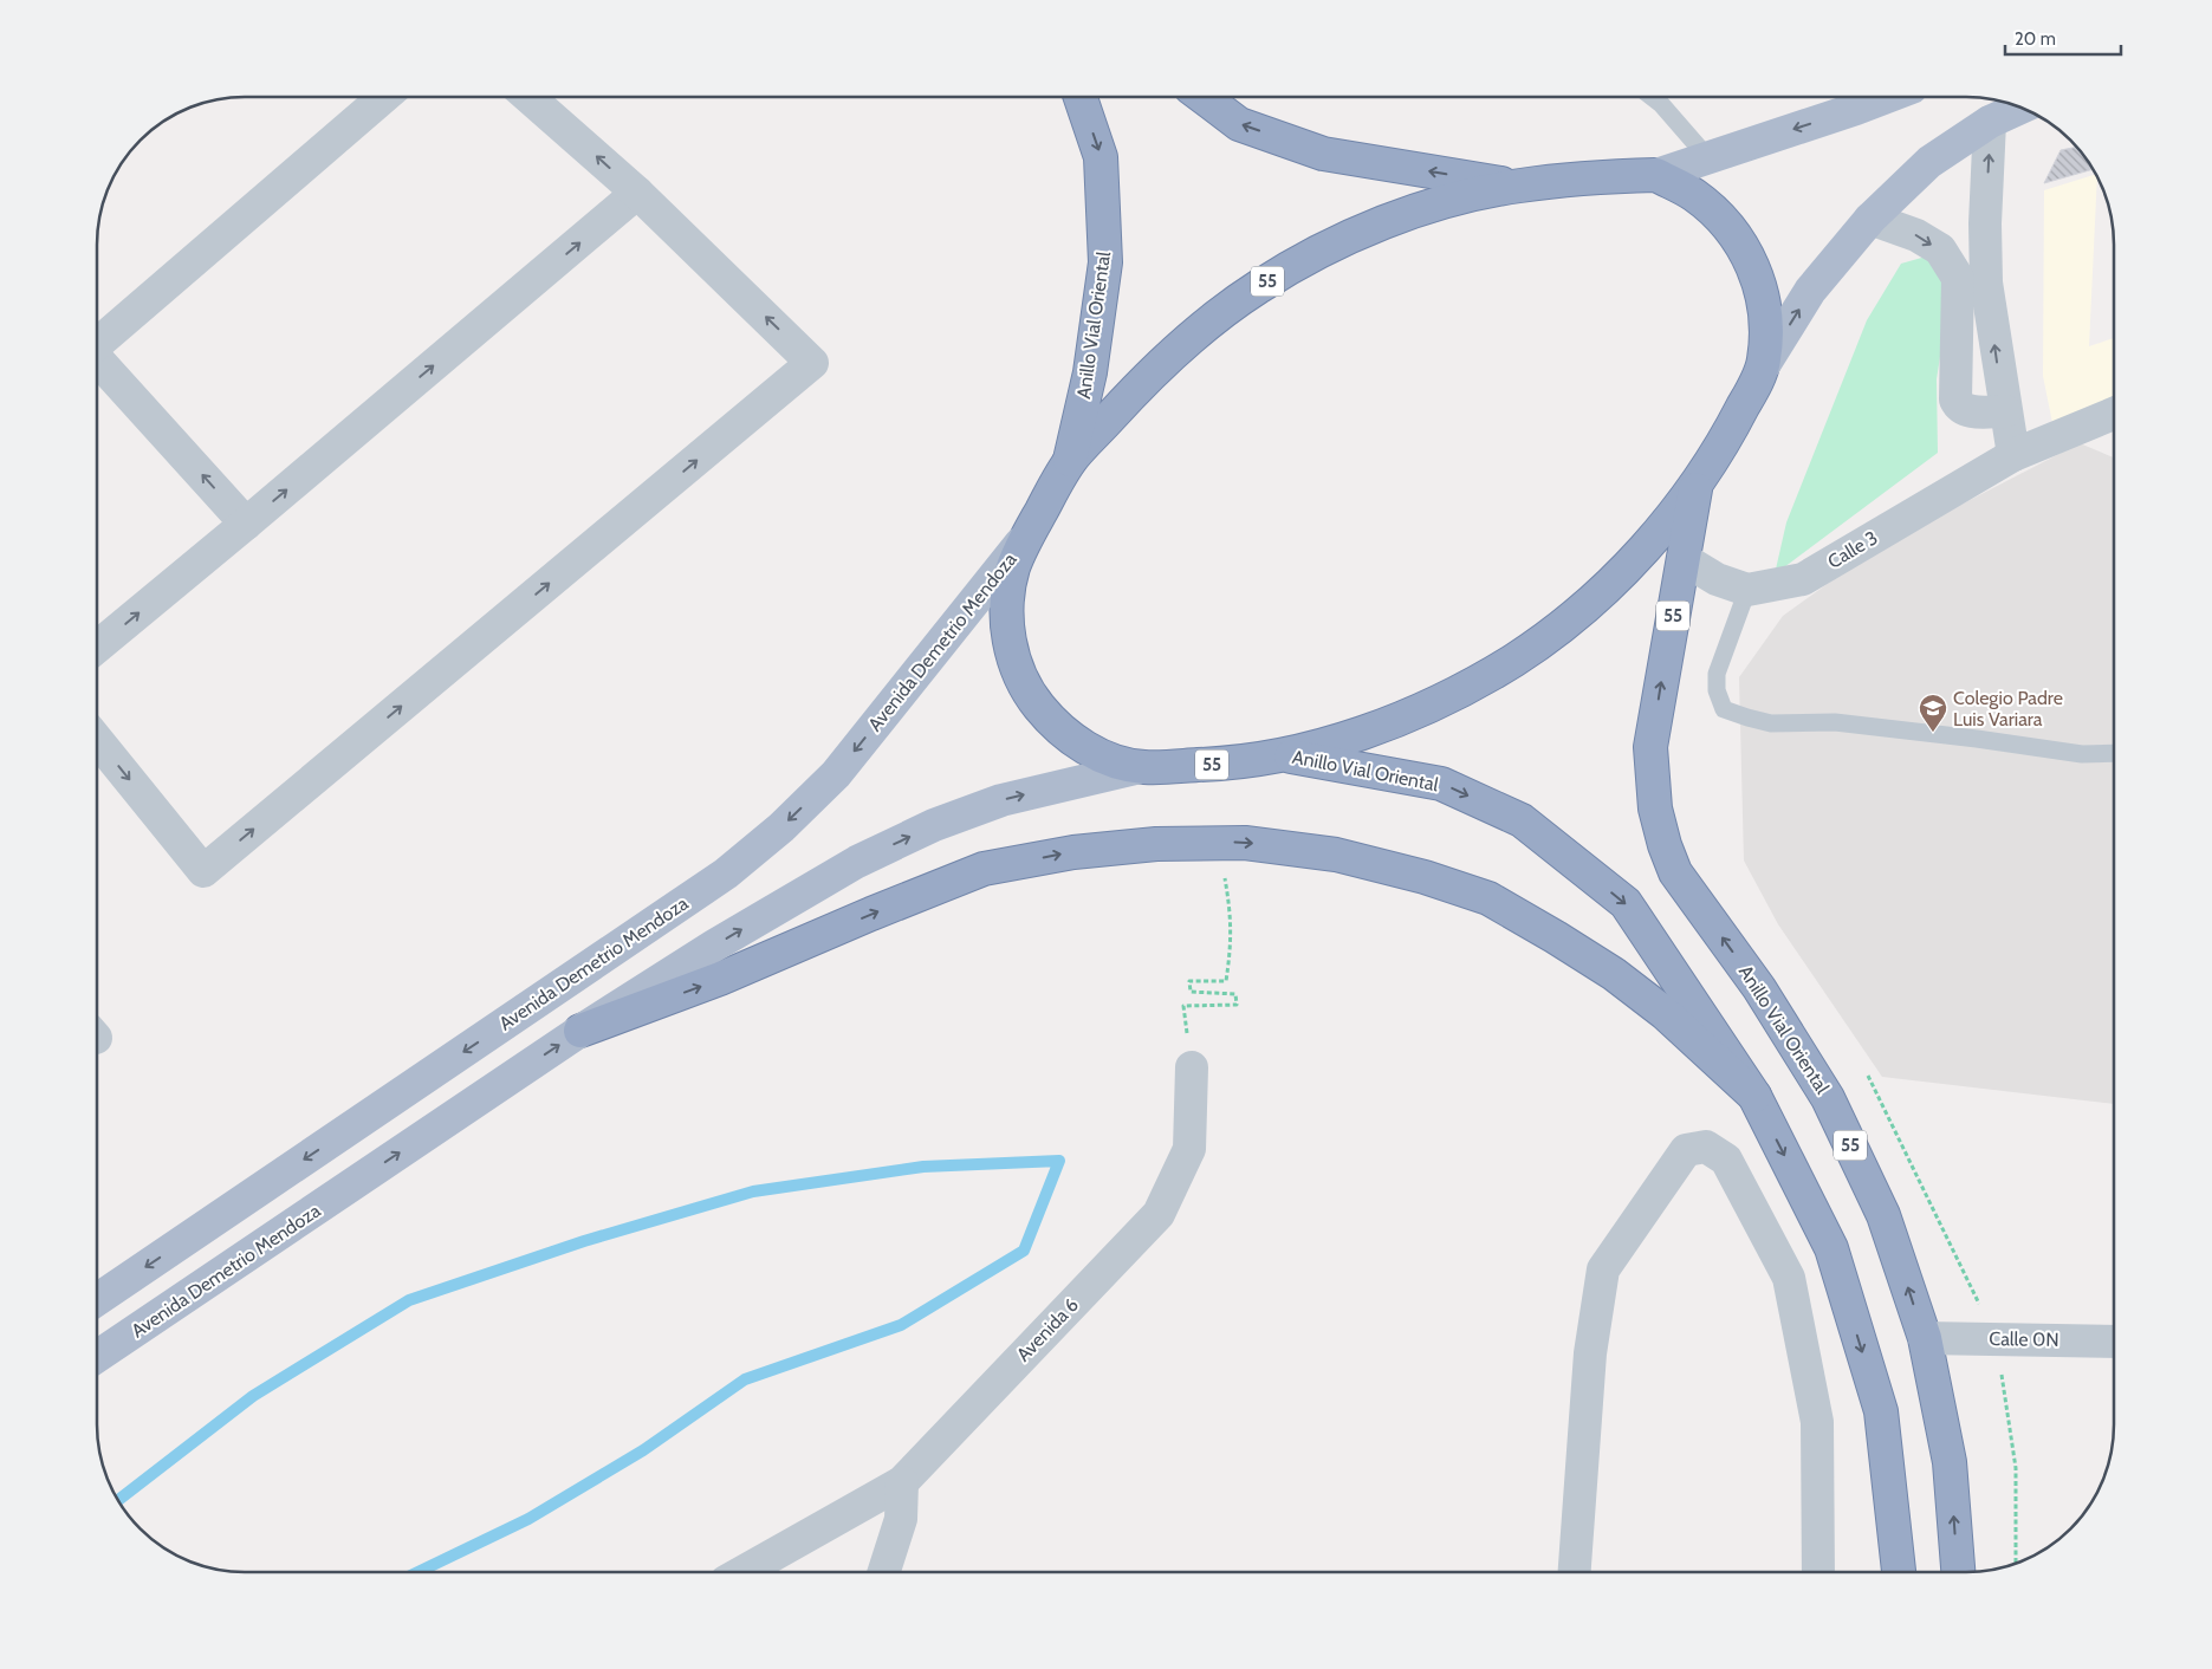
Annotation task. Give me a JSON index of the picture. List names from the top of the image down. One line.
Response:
{"streets":{"highway":["55","Anillo Vial Oriental"],"main road":["Avenida Demetrio Mendoza"],"street":["Calle 3","Avenida 6","Calle 0N"]},"crossings":[["55","Anillo Vial Oriental"],["55","Avenida Demetrio Mendoza"],["Anillo Vial Oriental","Calle 3"],["Anillo Vial Oriental","Calle 0N"]],"places":{"school or university":["Colegio Padre Luis Variara"]},"scale_bar":"20 m"}
